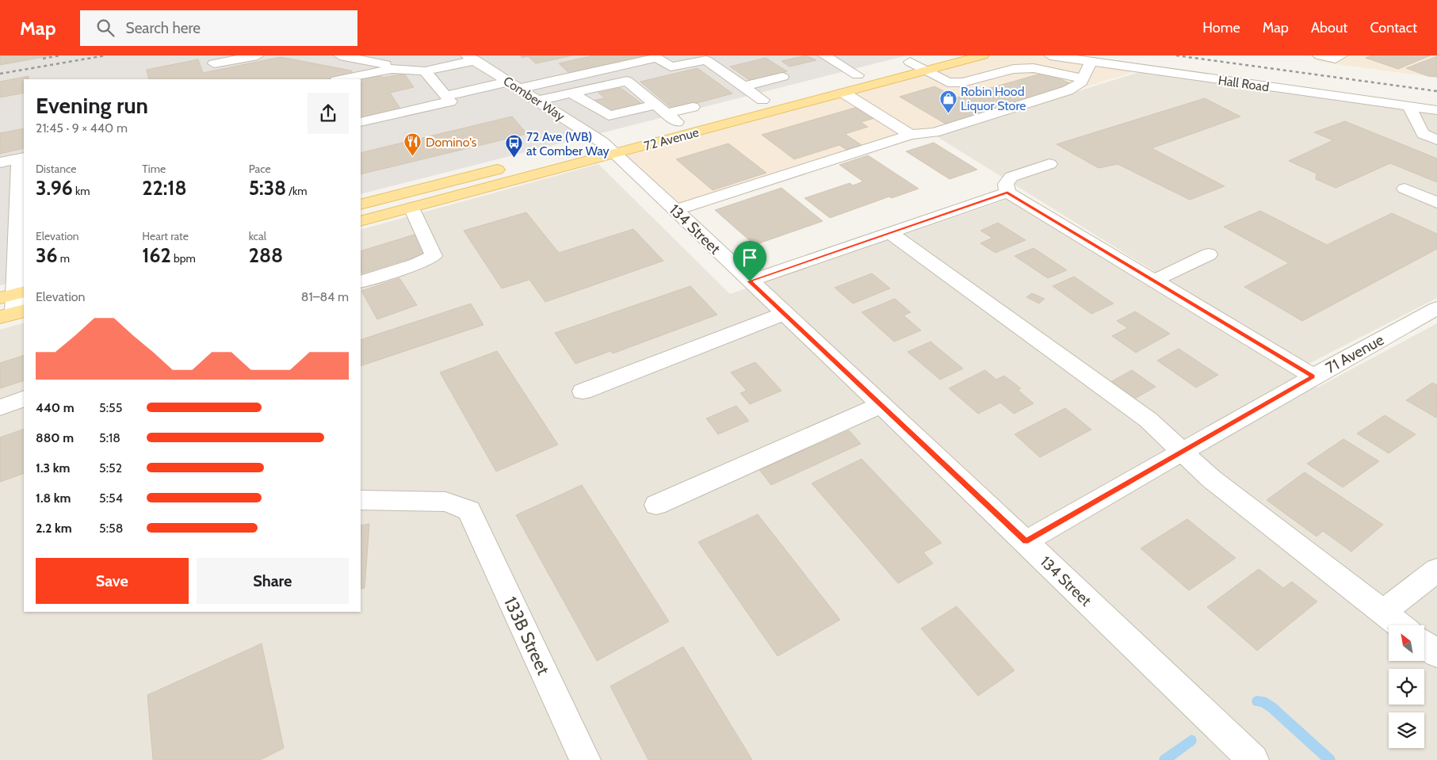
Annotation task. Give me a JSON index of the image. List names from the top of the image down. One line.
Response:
{"streets":{"main road":["72 Avenue"],"street":["Hall Road","Comber Way","134 Street","71 Avenue","133B Street"]},"crossings":[["Comber Way","72 Avenue"],["Comber Way","134 Street"],["72 Avenue","134 Street"],["134 Street","71 Avenue"]],"places":{"shop":["Robin Hood Liquor Store"],"restaurant":["Domino's"],"bus stop":["72 Ave (WB) at Comber Way"]},"north":"top left","page":{"header":"Map","search":"Search here","nav":["Home","Map","About","Contact"],"heading":["Evening run","21:45 · 9 × 440 m"],"stats":[["Distance","3.96 km"],["Time","22:18"],["Pace","5:38 /km"],["Elevation","36 m"],["Heart rate","162 bpm"],["kcal","288"]],"chart":["Elevation","81–84 m"],"list":[{"name":"440 m","note":"5:55"},{"name":"880 m","note":"5:18"},{"name":"1.3 km","note":"5:52"},{"name":"1.8 km","note":"5:54"},{"name":"2.2 km","note":"5:58"}],"buttons":["Save","Share"]}}
